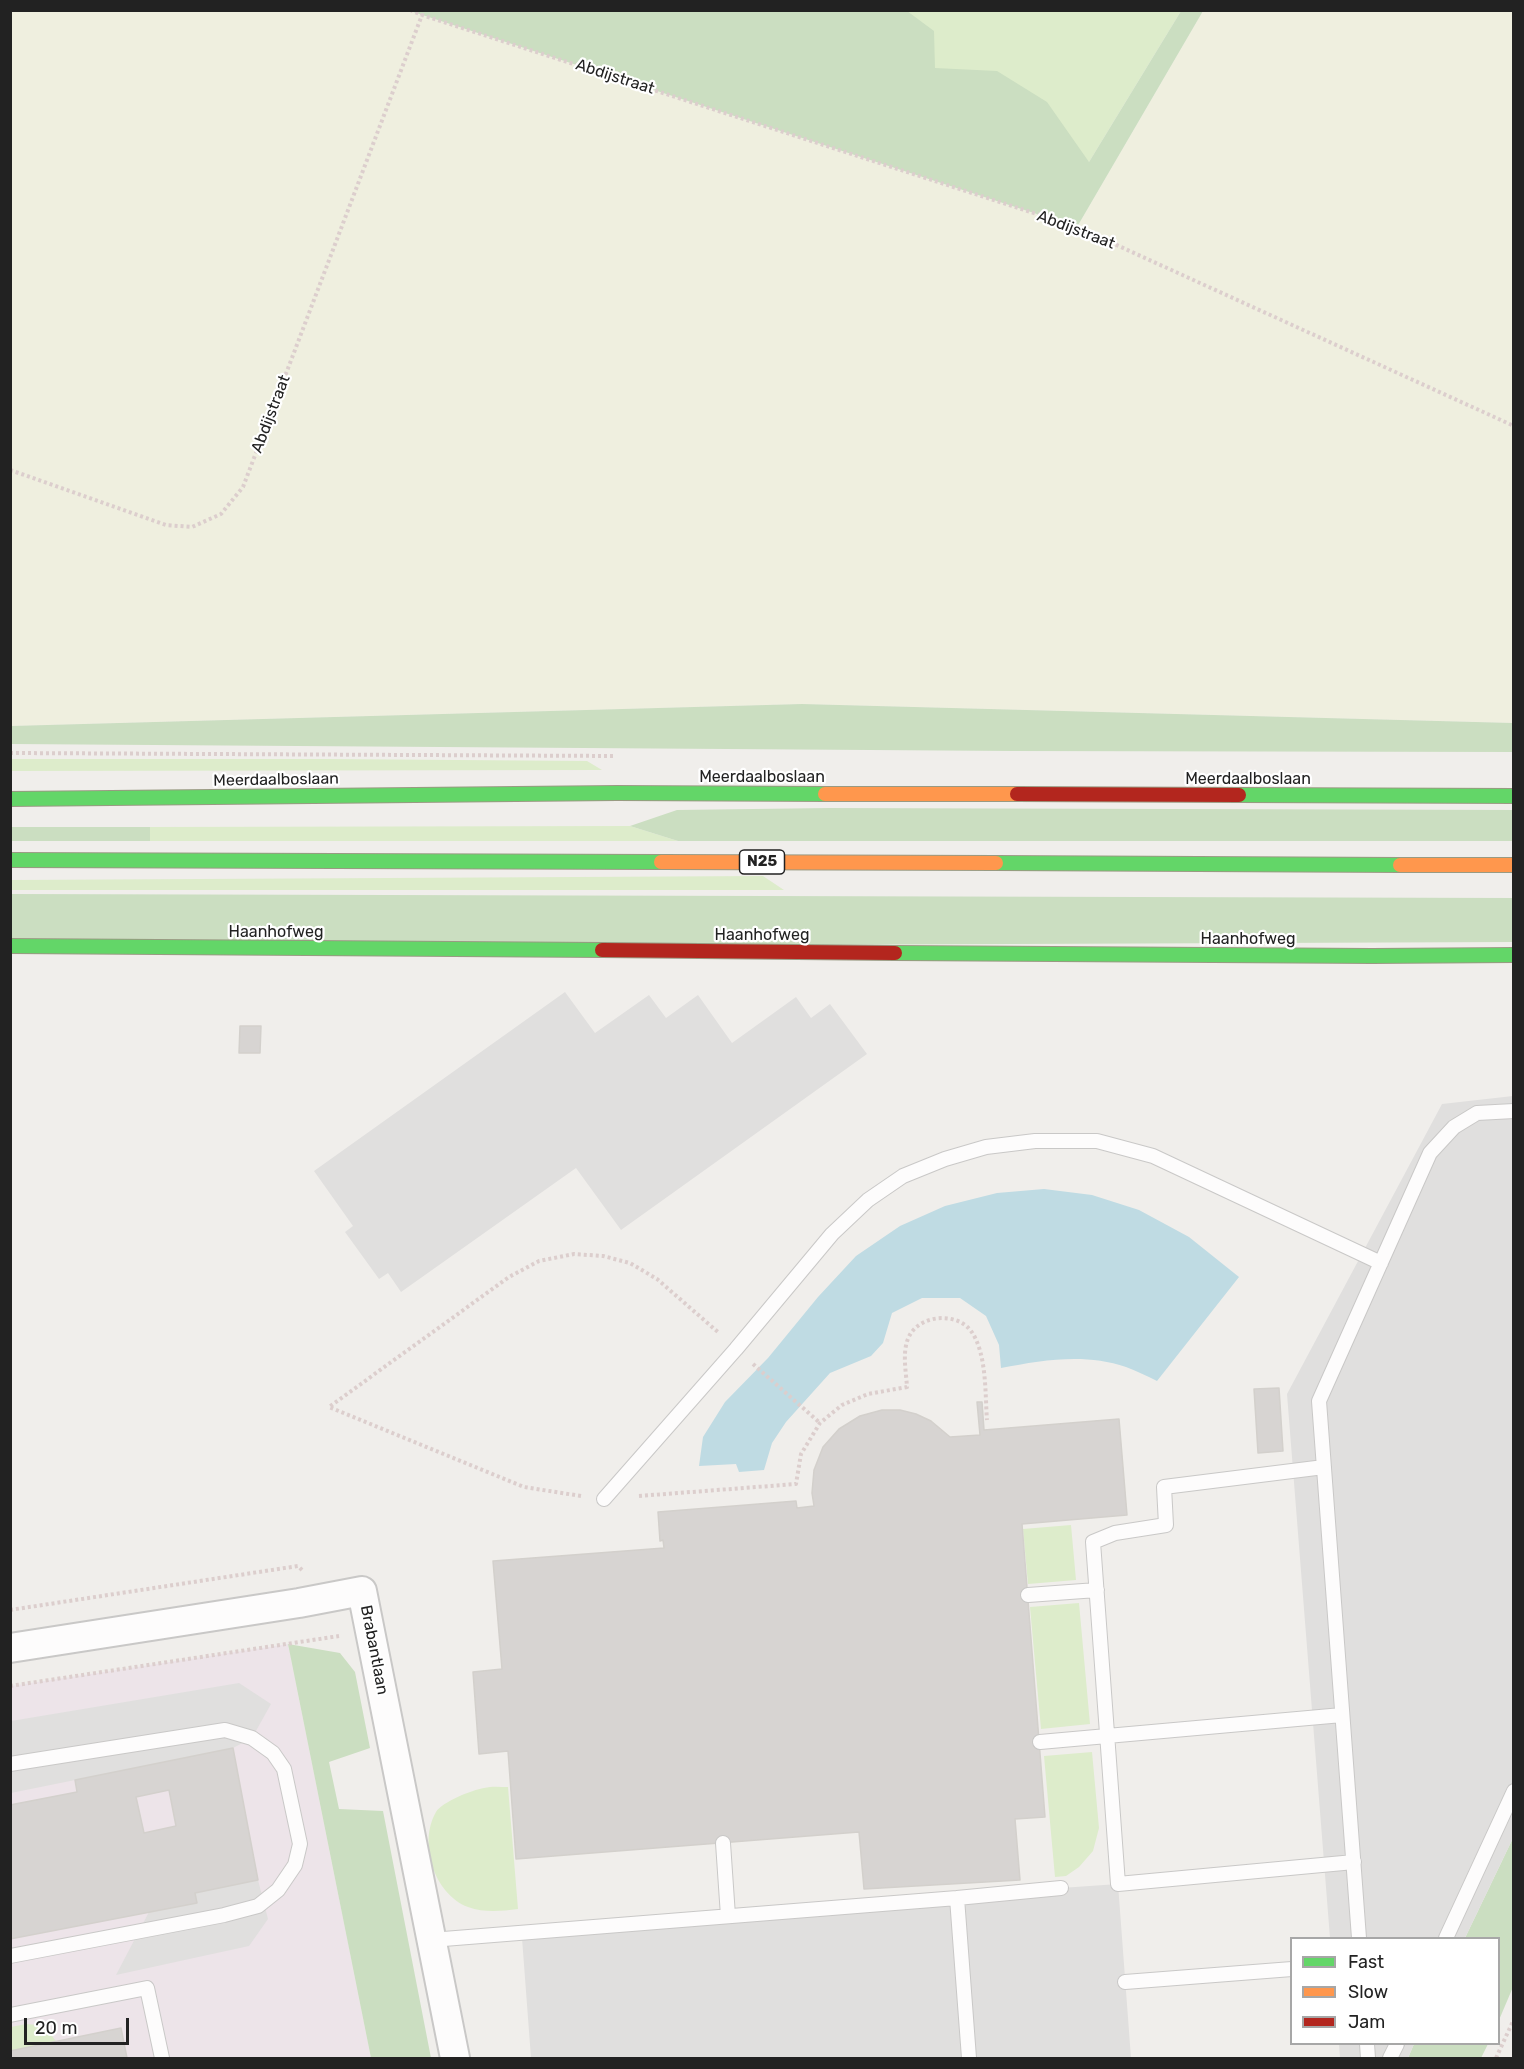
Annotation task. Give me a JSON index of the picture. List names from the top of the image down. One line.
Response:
{"streets":{"main road":["Meerdaalboslaan","N25","Haanhofweg"],"street":["Brabantlaan"],"path":["Abdijstraat"]},"legend":["Fast","Slow","Jam"],"scale_bar":"20 m"}
